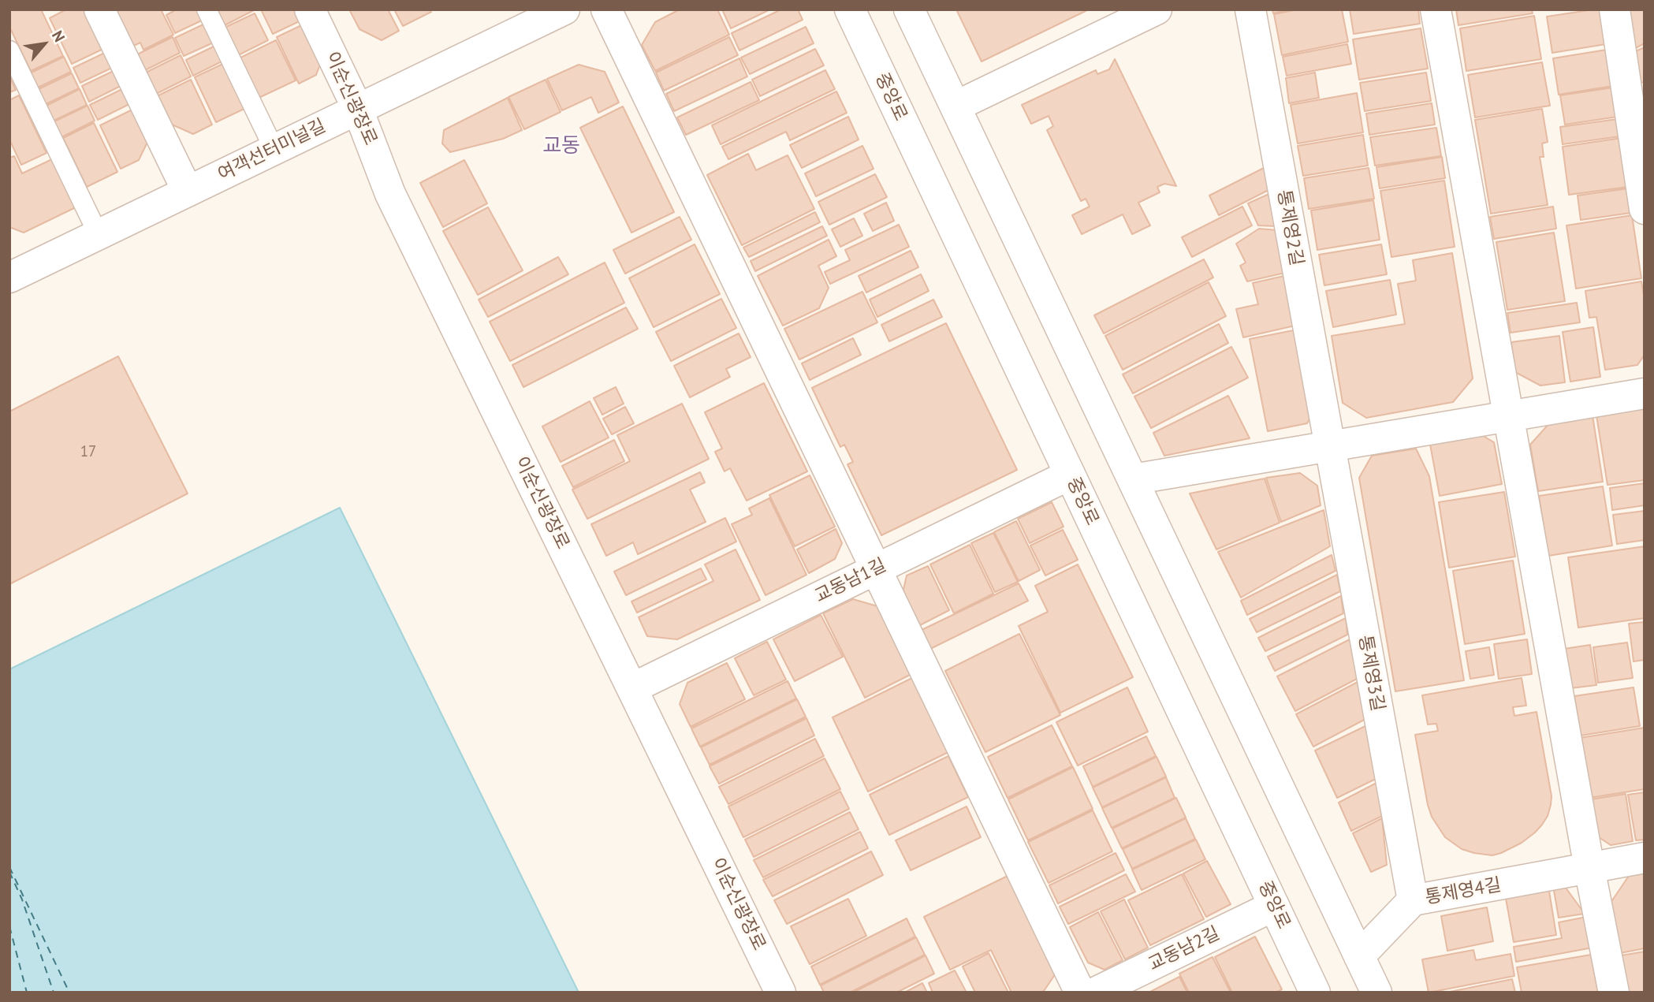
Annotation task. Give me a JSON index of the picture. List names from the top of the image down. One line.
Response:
{"streets":{"street":["중앙로","이순신광장로","여객선터미널길","통제영2길","교동남1길","통제영3길","통제영4길","교동남2길"]},"crossings":[["중앙로","교동남1길"],["중앙로","교동남2길"],["이순신광장로","여객선터미널길"],["이순신광장로","교동남1길"],["통제영2길","통제영3길"],["통제영3길","통제영4길"]],"districts":["교동"],"house_numbers":["17"],"north":"top right"}
